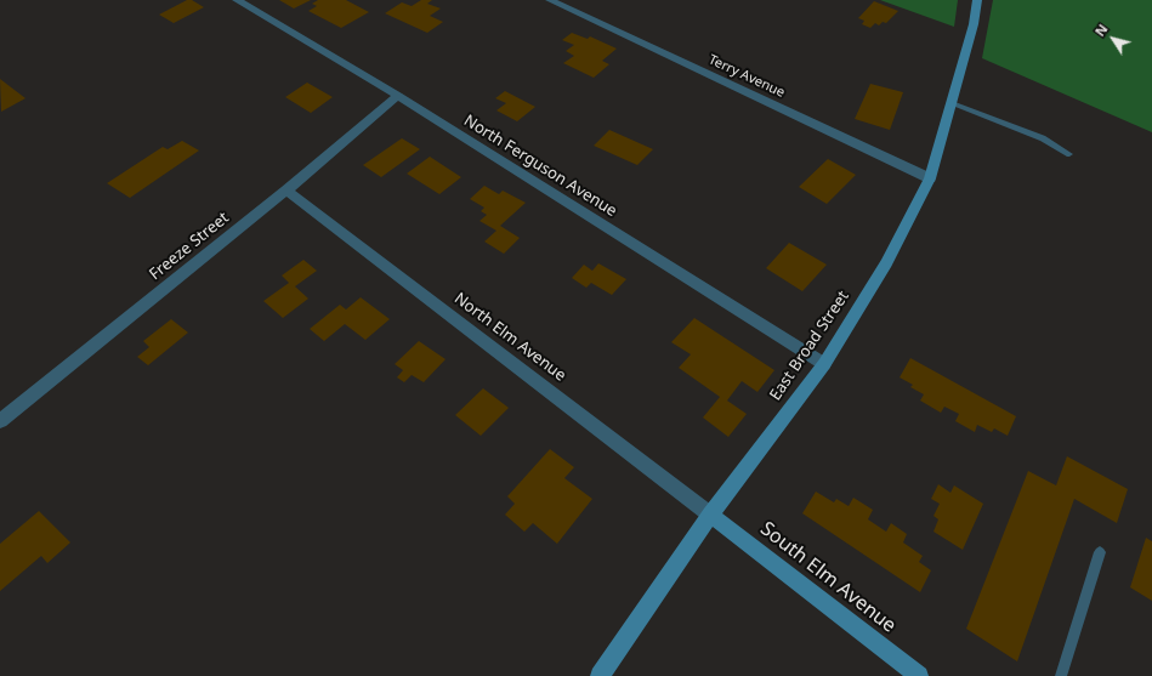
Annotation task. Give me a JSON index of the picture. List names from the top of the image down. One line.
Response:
{"streets":{"street":["Terry Avenue","North Ferguson Avenue","Freeze Street","North Elm Avenue","East Broad Street","South Elm Avenue"]},"crossings":[["Terry Avenue","East Broad Street"],["North Ferguson Avenue","Freeze Street"],["North Ferguson Avenue","East Broad Street"],["Freeze Street","North Elm Avenue"],["North Elm Avenue","East Broad Street"],["North Elm Avenue","South Elm Avenue"],["East Broad Street","South Elm Avenue"]],"north":"top left"}
